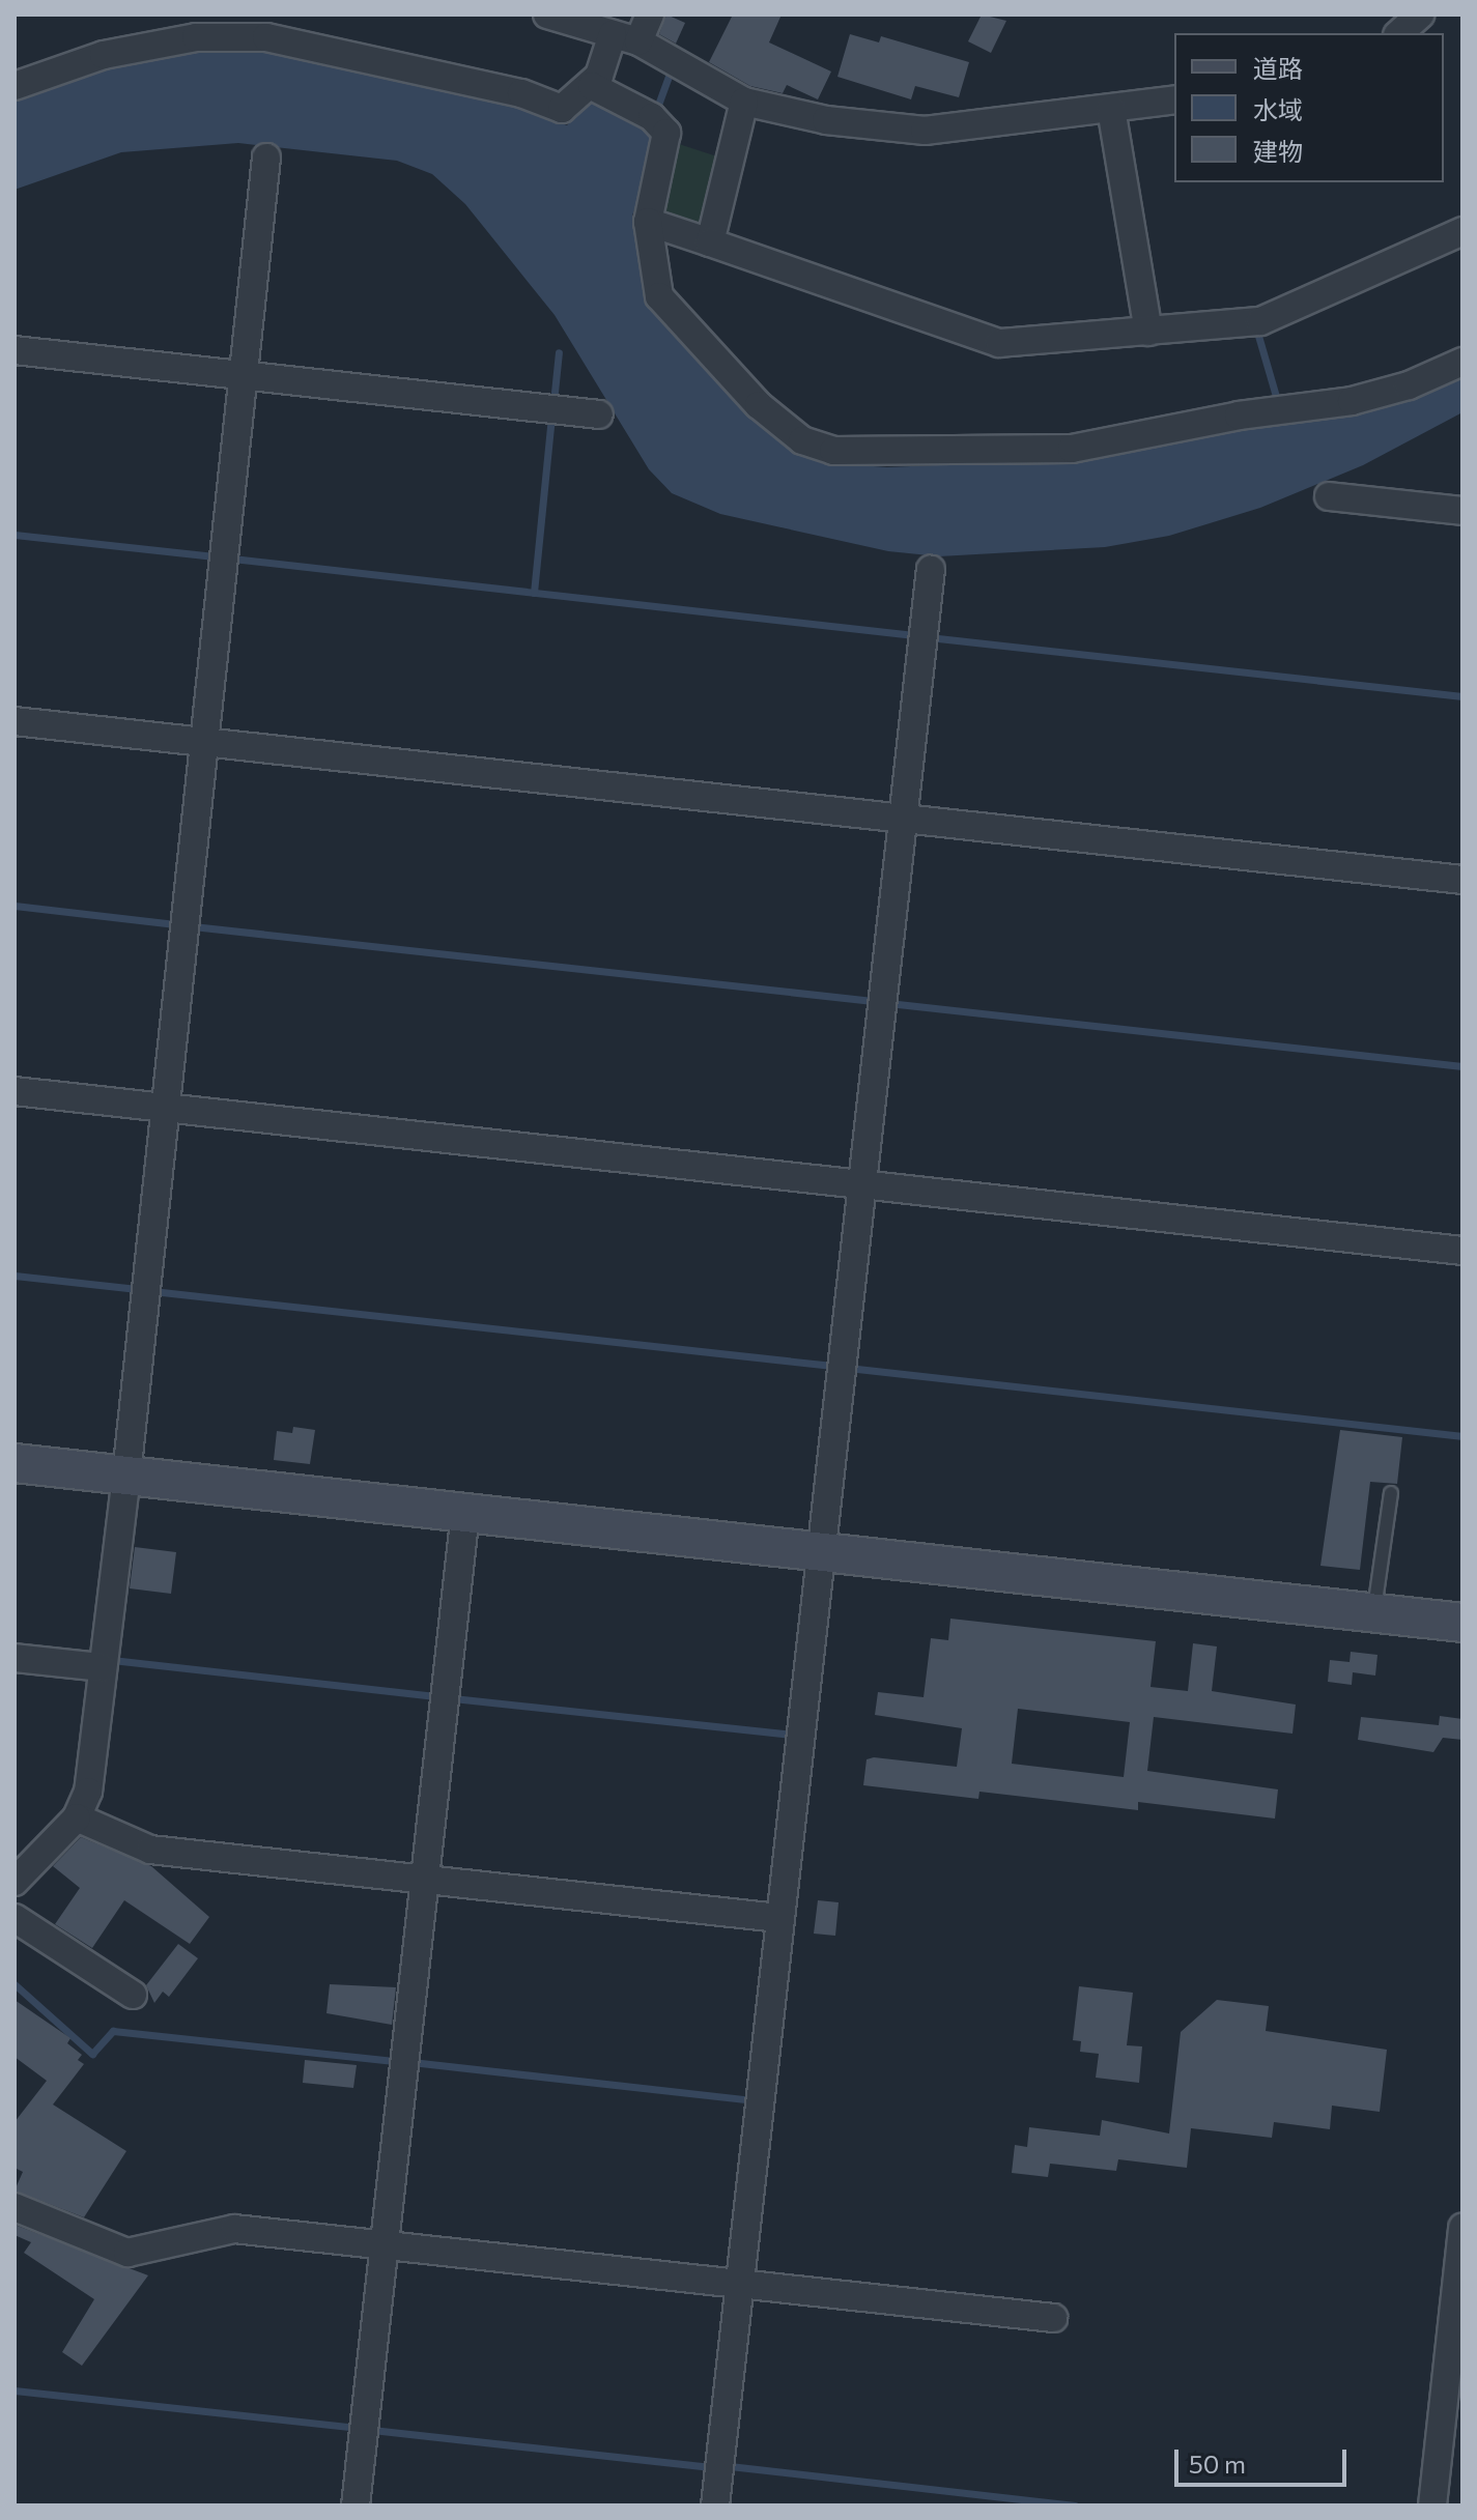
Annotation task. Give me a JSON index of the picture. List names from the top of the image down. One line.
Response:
{"legend":["道路","水域","建物"],"scale_bar":"50 m"}
